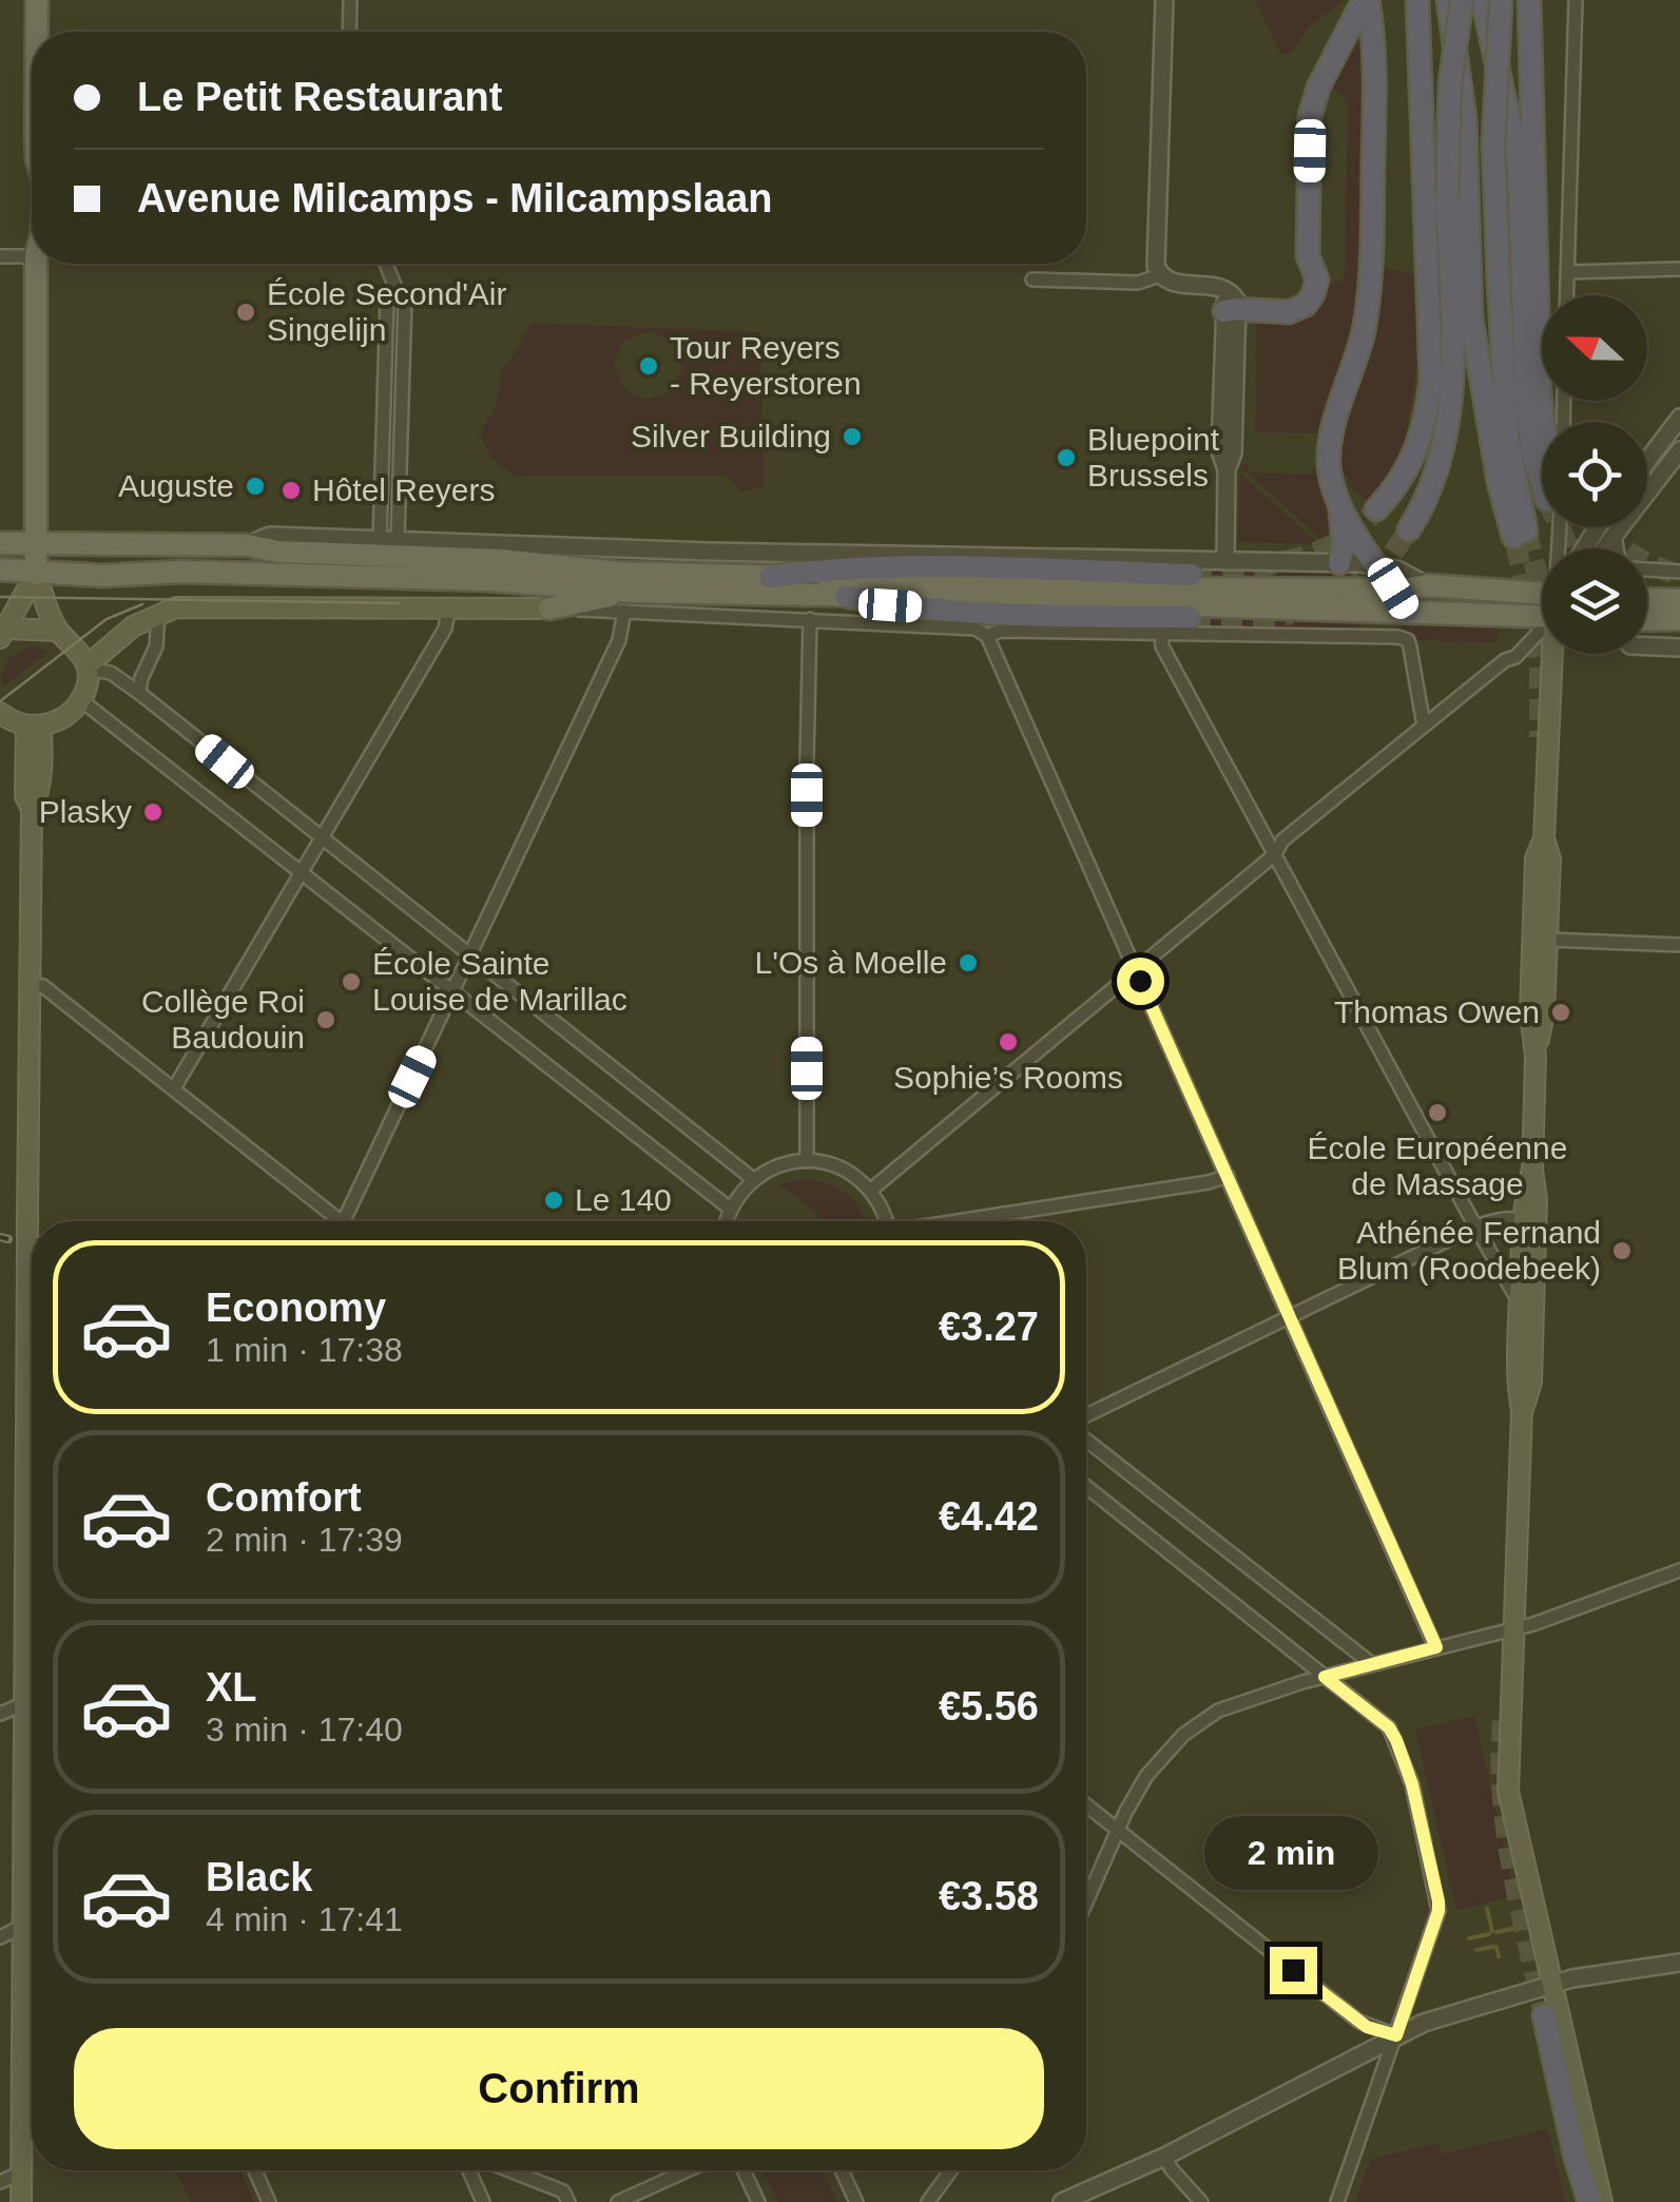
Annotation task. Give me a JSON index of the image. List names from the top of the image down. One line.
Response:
{"places":["École Second'Air Singelijn","Tour Reyers - Reyerstoren","Silver Building","Bluepoint Brussels","Auguste","Hôtel Reyers","Plasky","L'Os à Moelle","École Sainte Louise de Marillac","Thomas Owen","Collège Roi Baudouin","Sophie’s Rooms","École Européenne de Massage","Le 140","Athénée Fernand Blum (Roodebeek)"],"north":"left","page":{"banner":["Le Petit Restaurant","Avenue Milcamps - Milcampslaan"],"list":[{"name":"Economy","note":"1 min · 17:38","value":"€3.27"},{"name":"Comfort","note":"2 min · 17:39","value":"€4.42"},{"name":"XL","note":"3 min · 17:40","value":"€5.56"},{"name":"Black","note":"4 min · 17:41","value":"€3.58"}],"bubble":"2 min","buttons":"Confirm"}}
